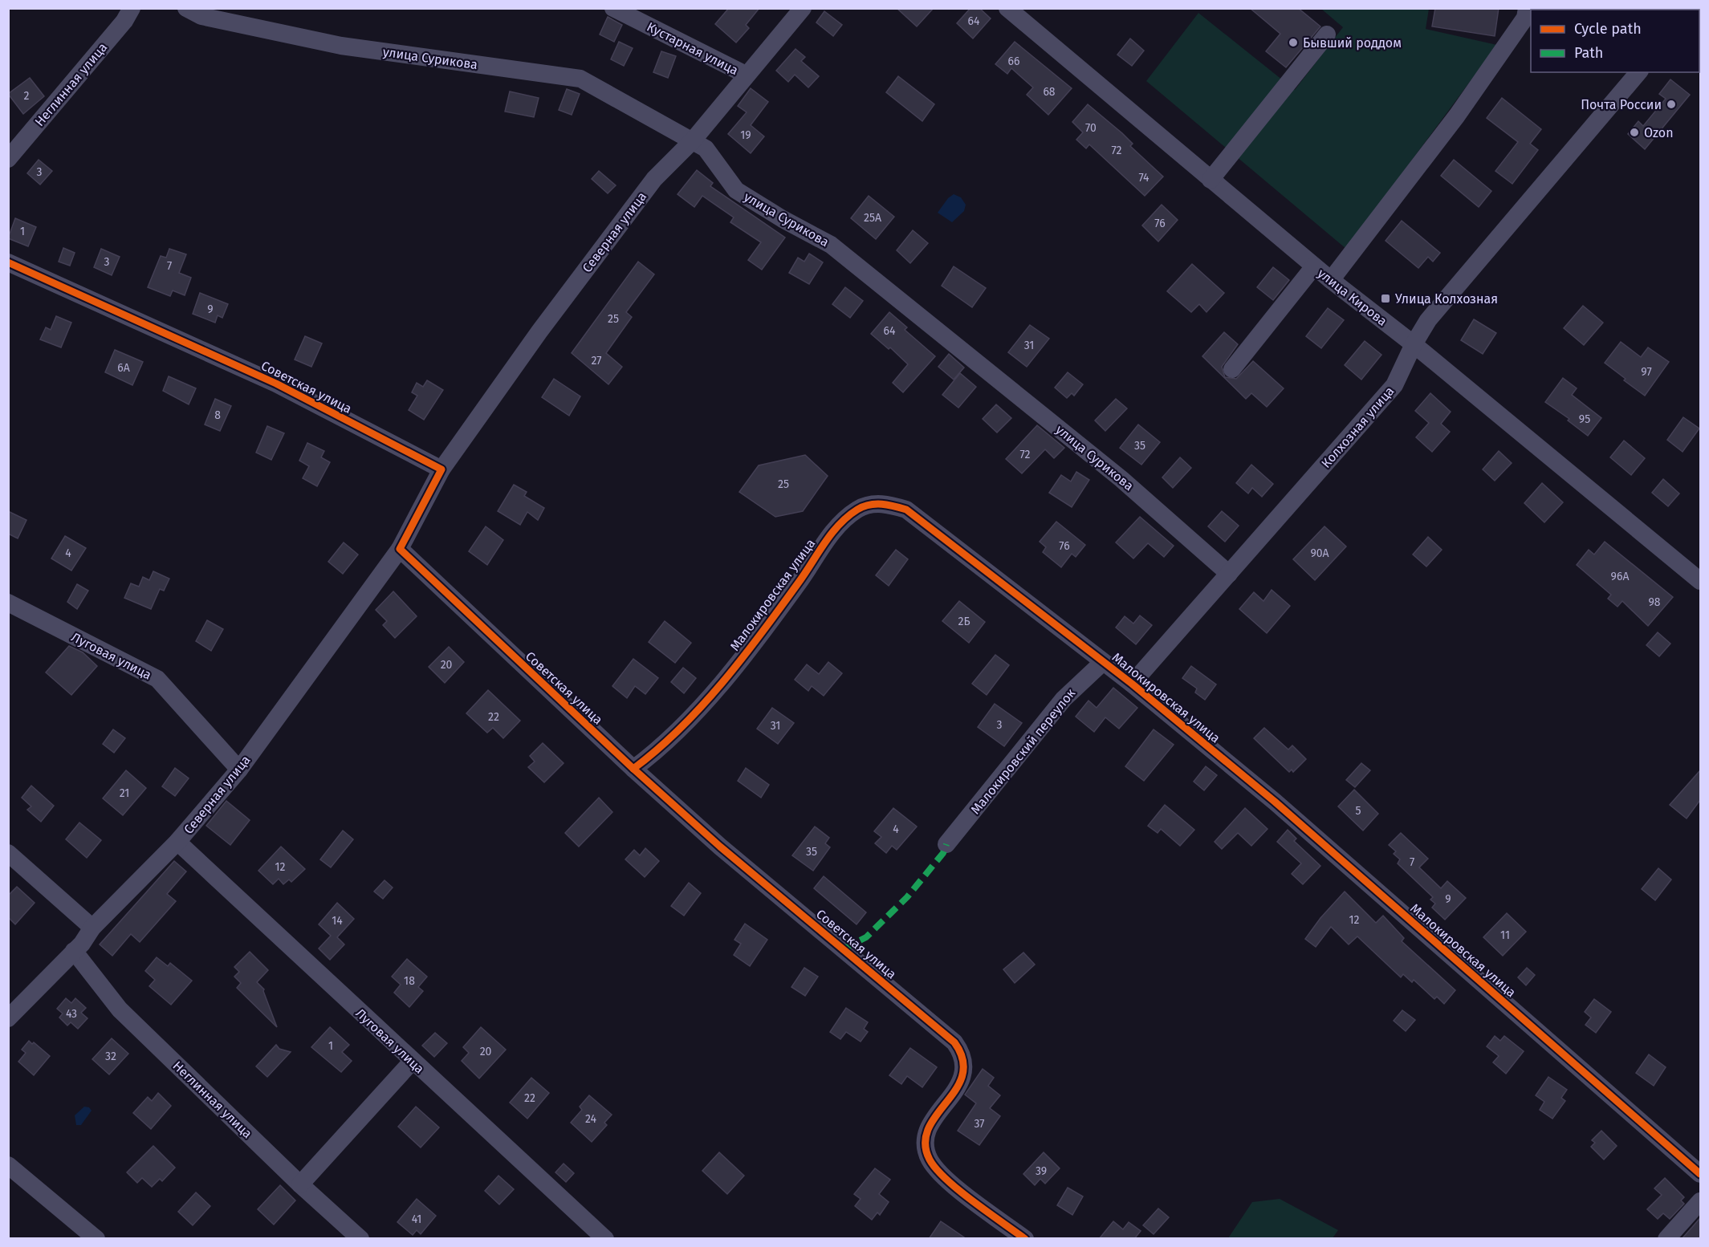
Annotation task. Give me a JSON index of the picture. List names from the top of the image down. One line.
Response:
{"streets":{"street":["Кустарная улица","улица Сурикова","Неглинная улица","Северная улица","улица Кирова","Советская улица","Колхозная улица","Малокировская улица","Луговая улица","Малокировский переулок"]},"crossings":[["Кустарная улица","Северная улица"],["улица Сурикова","Северная улица"],["улица Сурикова","Колхозная улица"],["Неглинная улица","Северная улица"],["Северная улица","Советская улица"],["Северная улица","Луговая улица"],["улица Кирова","Колхозная улица"],["Советская улица","Малокировская улица"],["Колхозная улица","Малокировская улица"],["Малокировская улица","Малокировский переулок"]],"places":{"other":["Бывший роддом","Почта России","Ozon"],"transit":["Улица Колхозная"]},"house_numbers":["64","66","68","2","70","19","72","3","74","25А","76","1","3","7","9","25","64","31","27","6А","97","8","95","35","72","25","76","4","90А","96А","98","2Б","20","22","3","31","21","5","4","35","7","12","9","12","14","11","18","43","1","20","32","22","24","37","39","41"],"legend":["Cycle path","Path"]}
